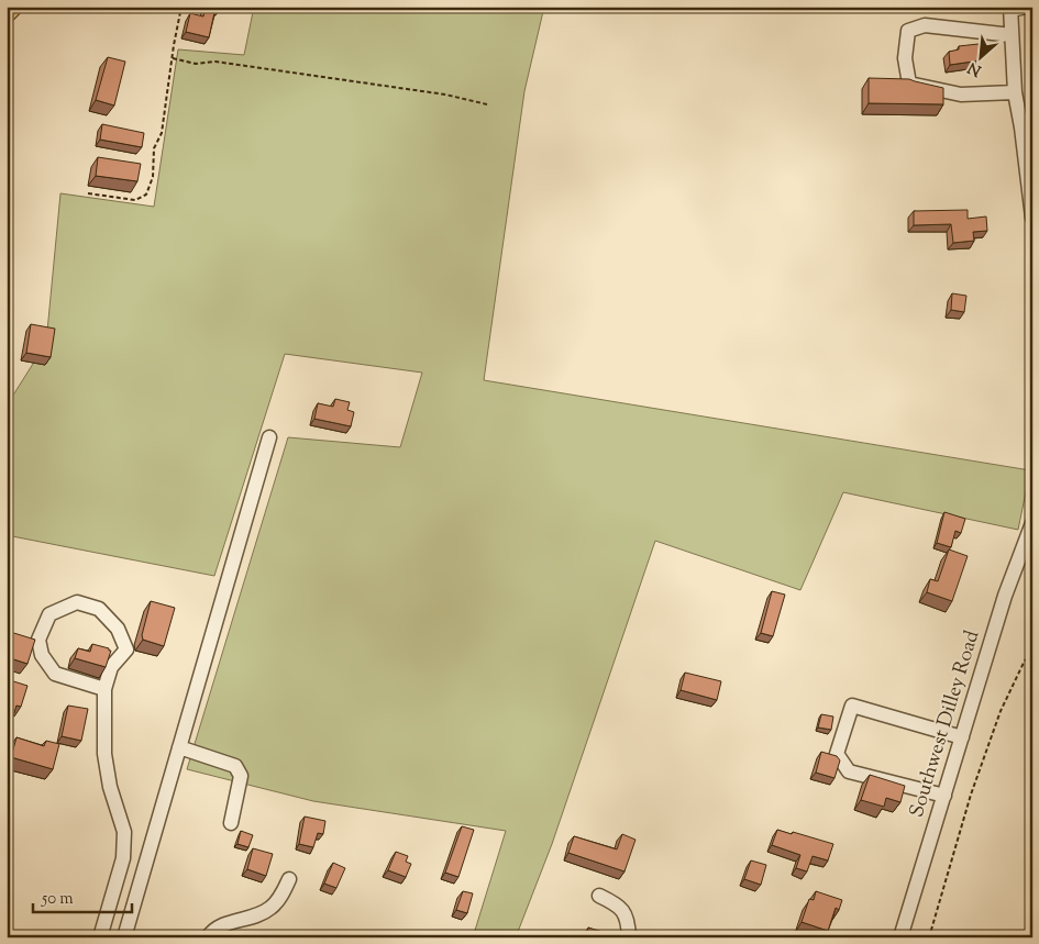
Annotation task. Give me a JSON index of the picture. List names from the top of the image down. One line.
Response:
{"streets":{"street":["Southwest Dilley Road"]},"scale_bar":"50 m","north":"bottom left"}
